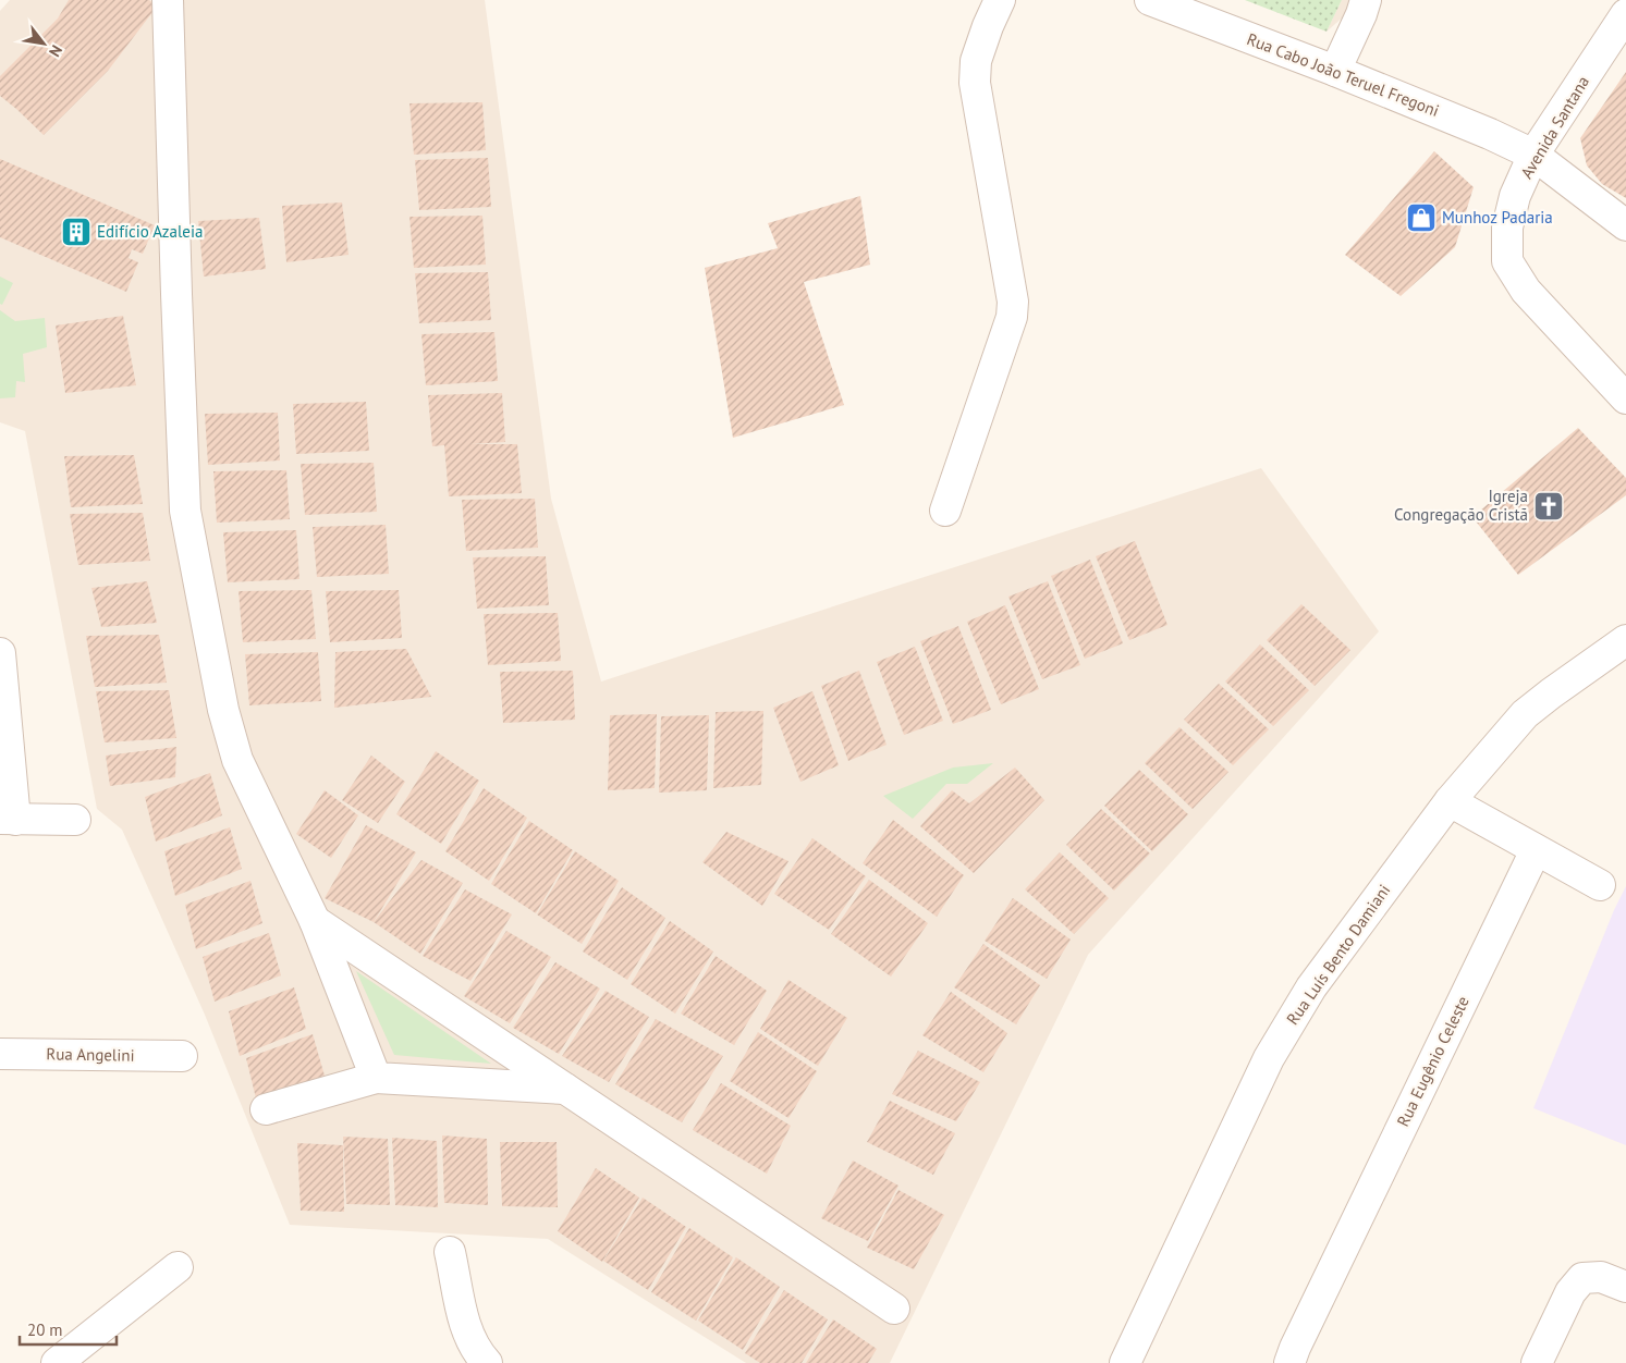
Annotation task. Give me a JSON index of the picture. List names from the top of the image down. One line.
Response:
{"streets":{"street":["Rua Cabo João Teruel Fregoni","Avenida Santana","Rua Luís Bento Damiani","Rua Angelini","Rua Eugênio Celeste"]},"crossings":[["Rua Cabo João Teruel Fregoni","Avenida Santana"]],"places":{"shop":["Munhoz Padaria"],"building":["Edifício Azaleia"],"church":["Igreja Congregação Cristã"]},"scale_bar":"20 m","north":"bottom right"}
